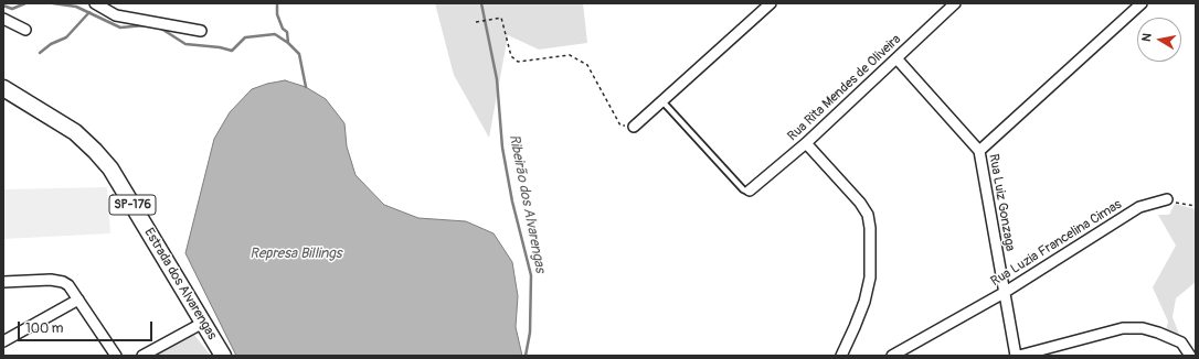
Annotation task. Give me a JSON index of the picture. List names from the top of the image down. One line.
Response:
{"streets":{"main road":["SP-176","Estrada dos Alvarengas"],"street":["Rua Rita Mendes de Oliveira","Rua Luiz Gonzaga","Rua Luzia Francelina Cimas"]},"crossings":[["Rua Rita Mendes de Oliveira","Rua Luiz Gonzaga"],["Rua Luiz Gonzaga","Rua Luzia Francelina Cimas"]],"water":["Ribeirão dos Alvarengas","Represa Billings"],"scale_bar":"100 m","north":"left"}
